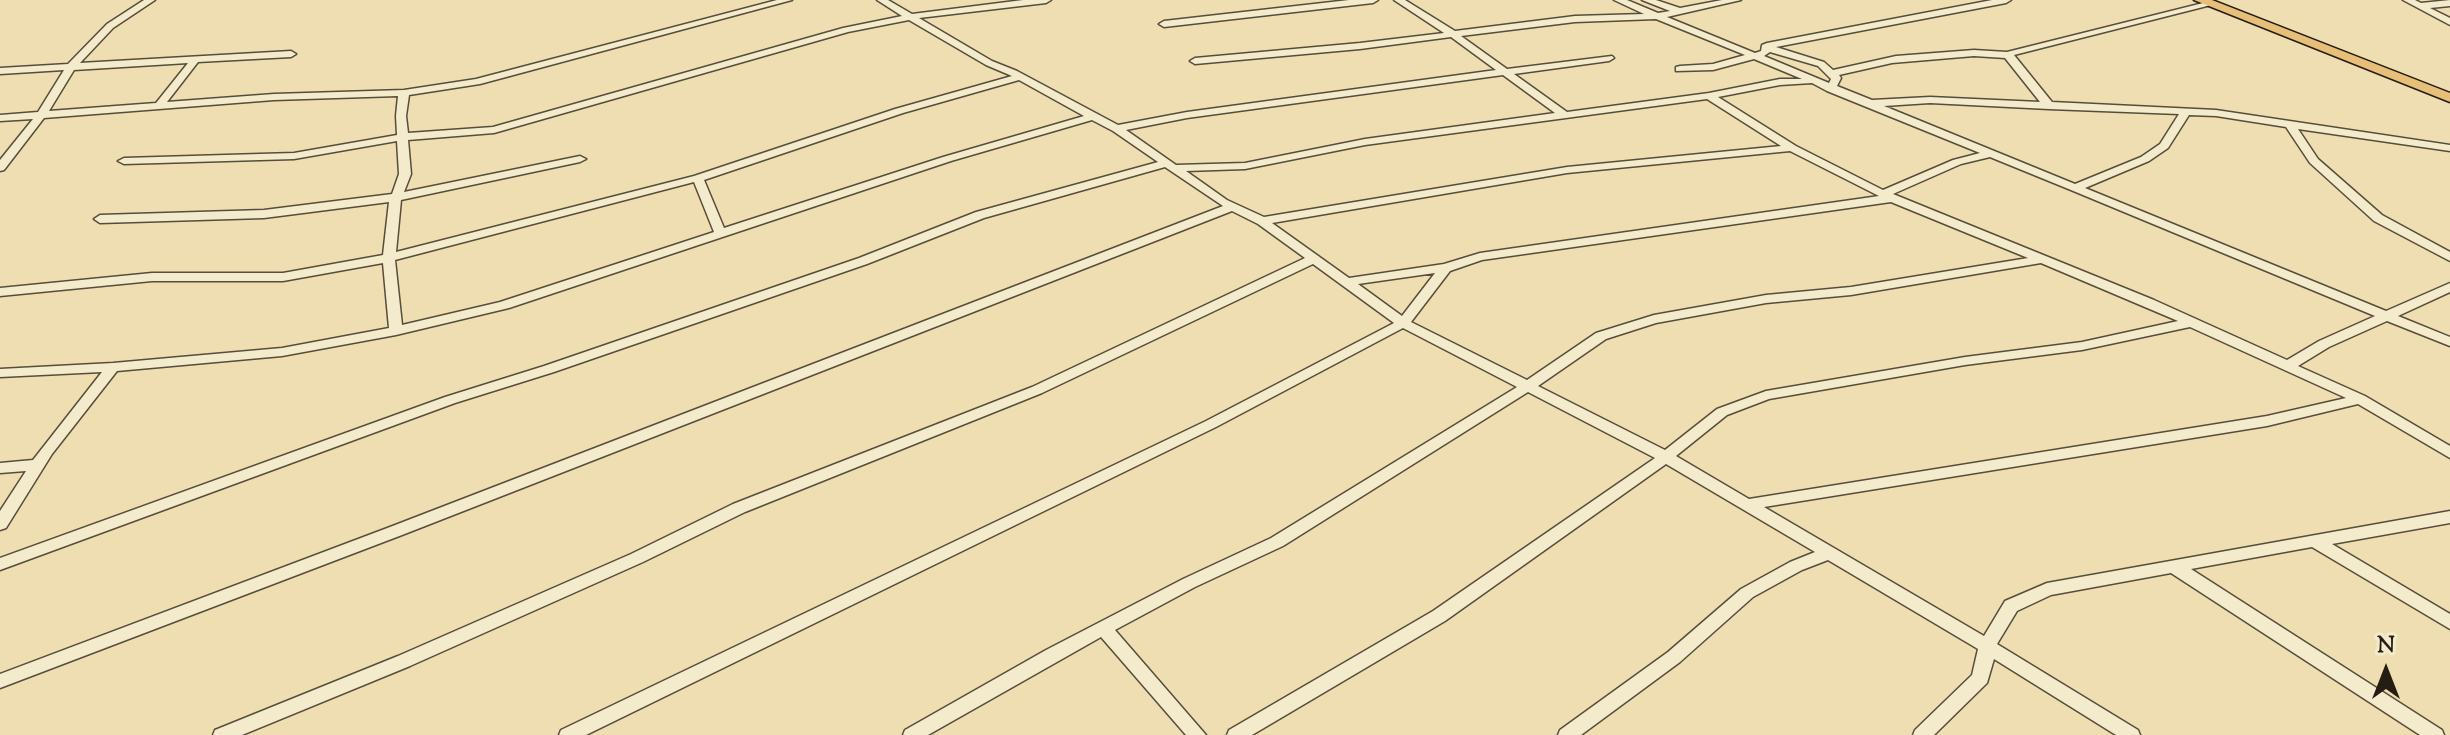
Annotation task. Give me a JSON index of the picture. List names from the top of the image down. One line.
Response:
{"north":"top"}
